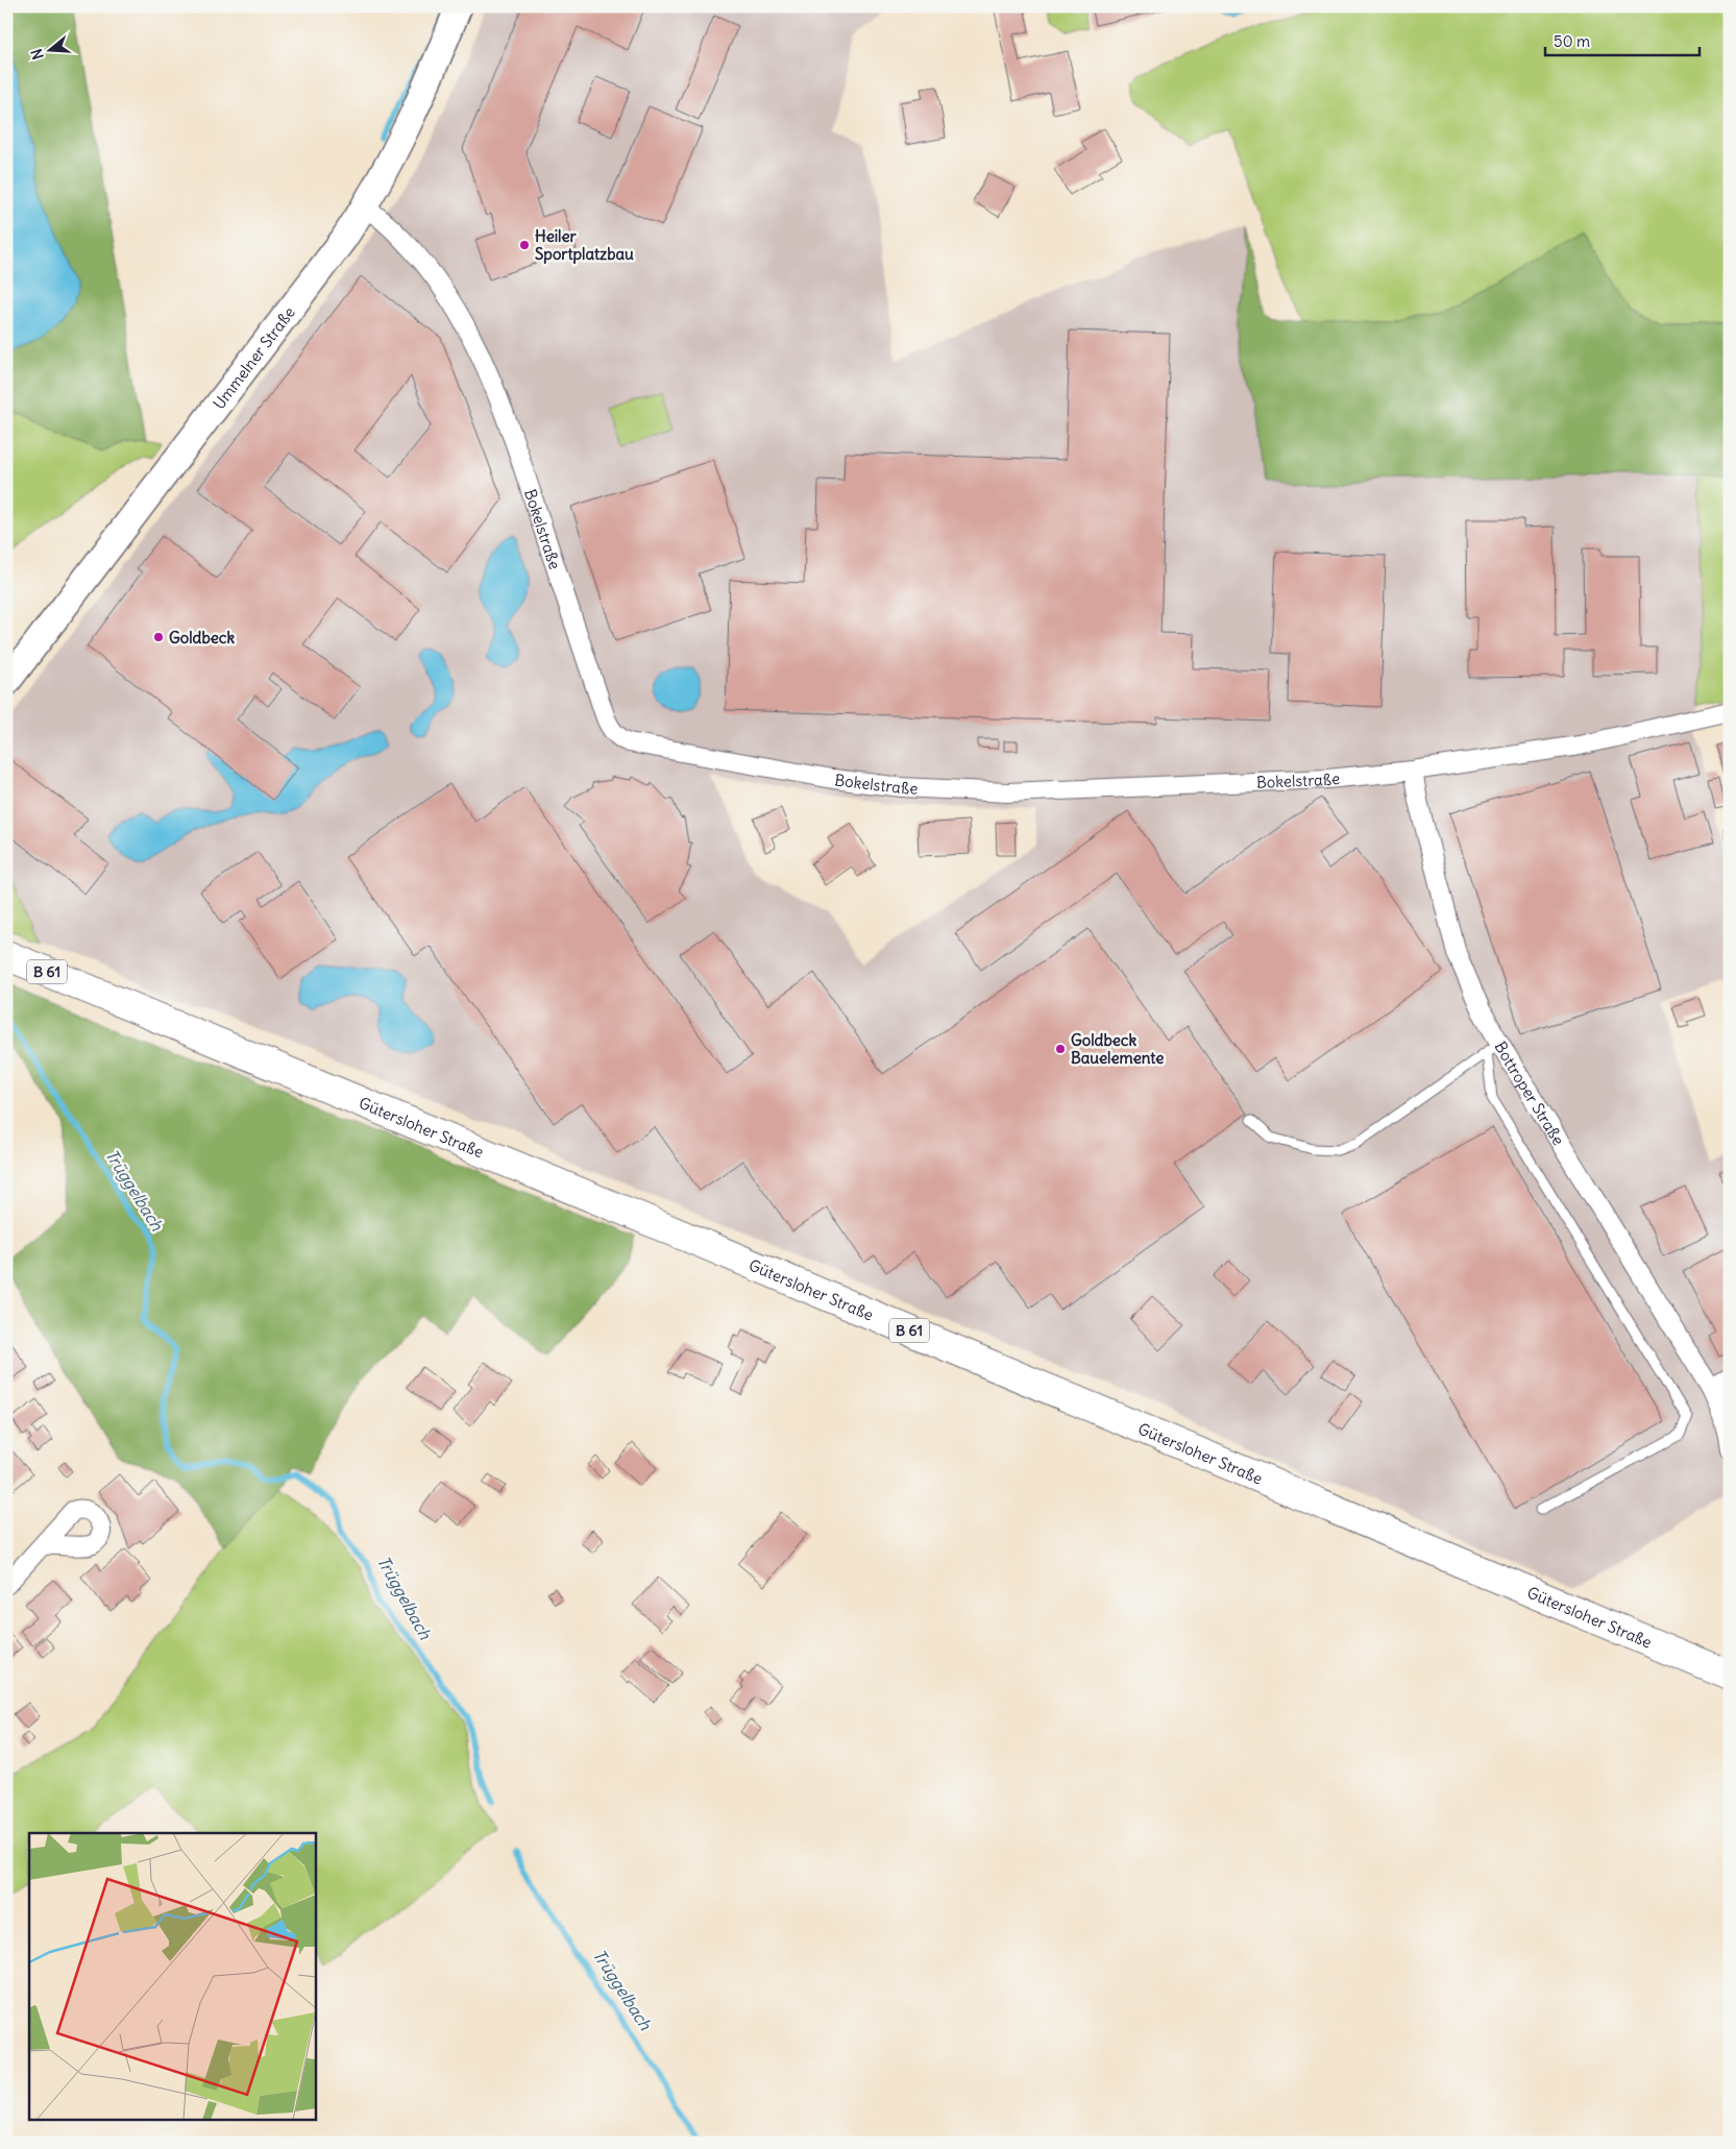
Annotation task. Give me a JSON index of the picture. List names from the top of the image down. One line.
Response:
{"streets":{"main road":["Ummelner Straße","B 61","Gütersloher Straße"],"street":["Bokelstraße","Bottroper Straße"]},"crossings":[["Ummelner Straße","Bokelstraße"],["Bokelstraße","Bottroper Straße"]],"water":["Trüggelbach"],"places":["Heiler Sportplatzbau","Goldbeck","Goldbeck Bauelemente"],"scale_bar":"50 m","north":"left"}
